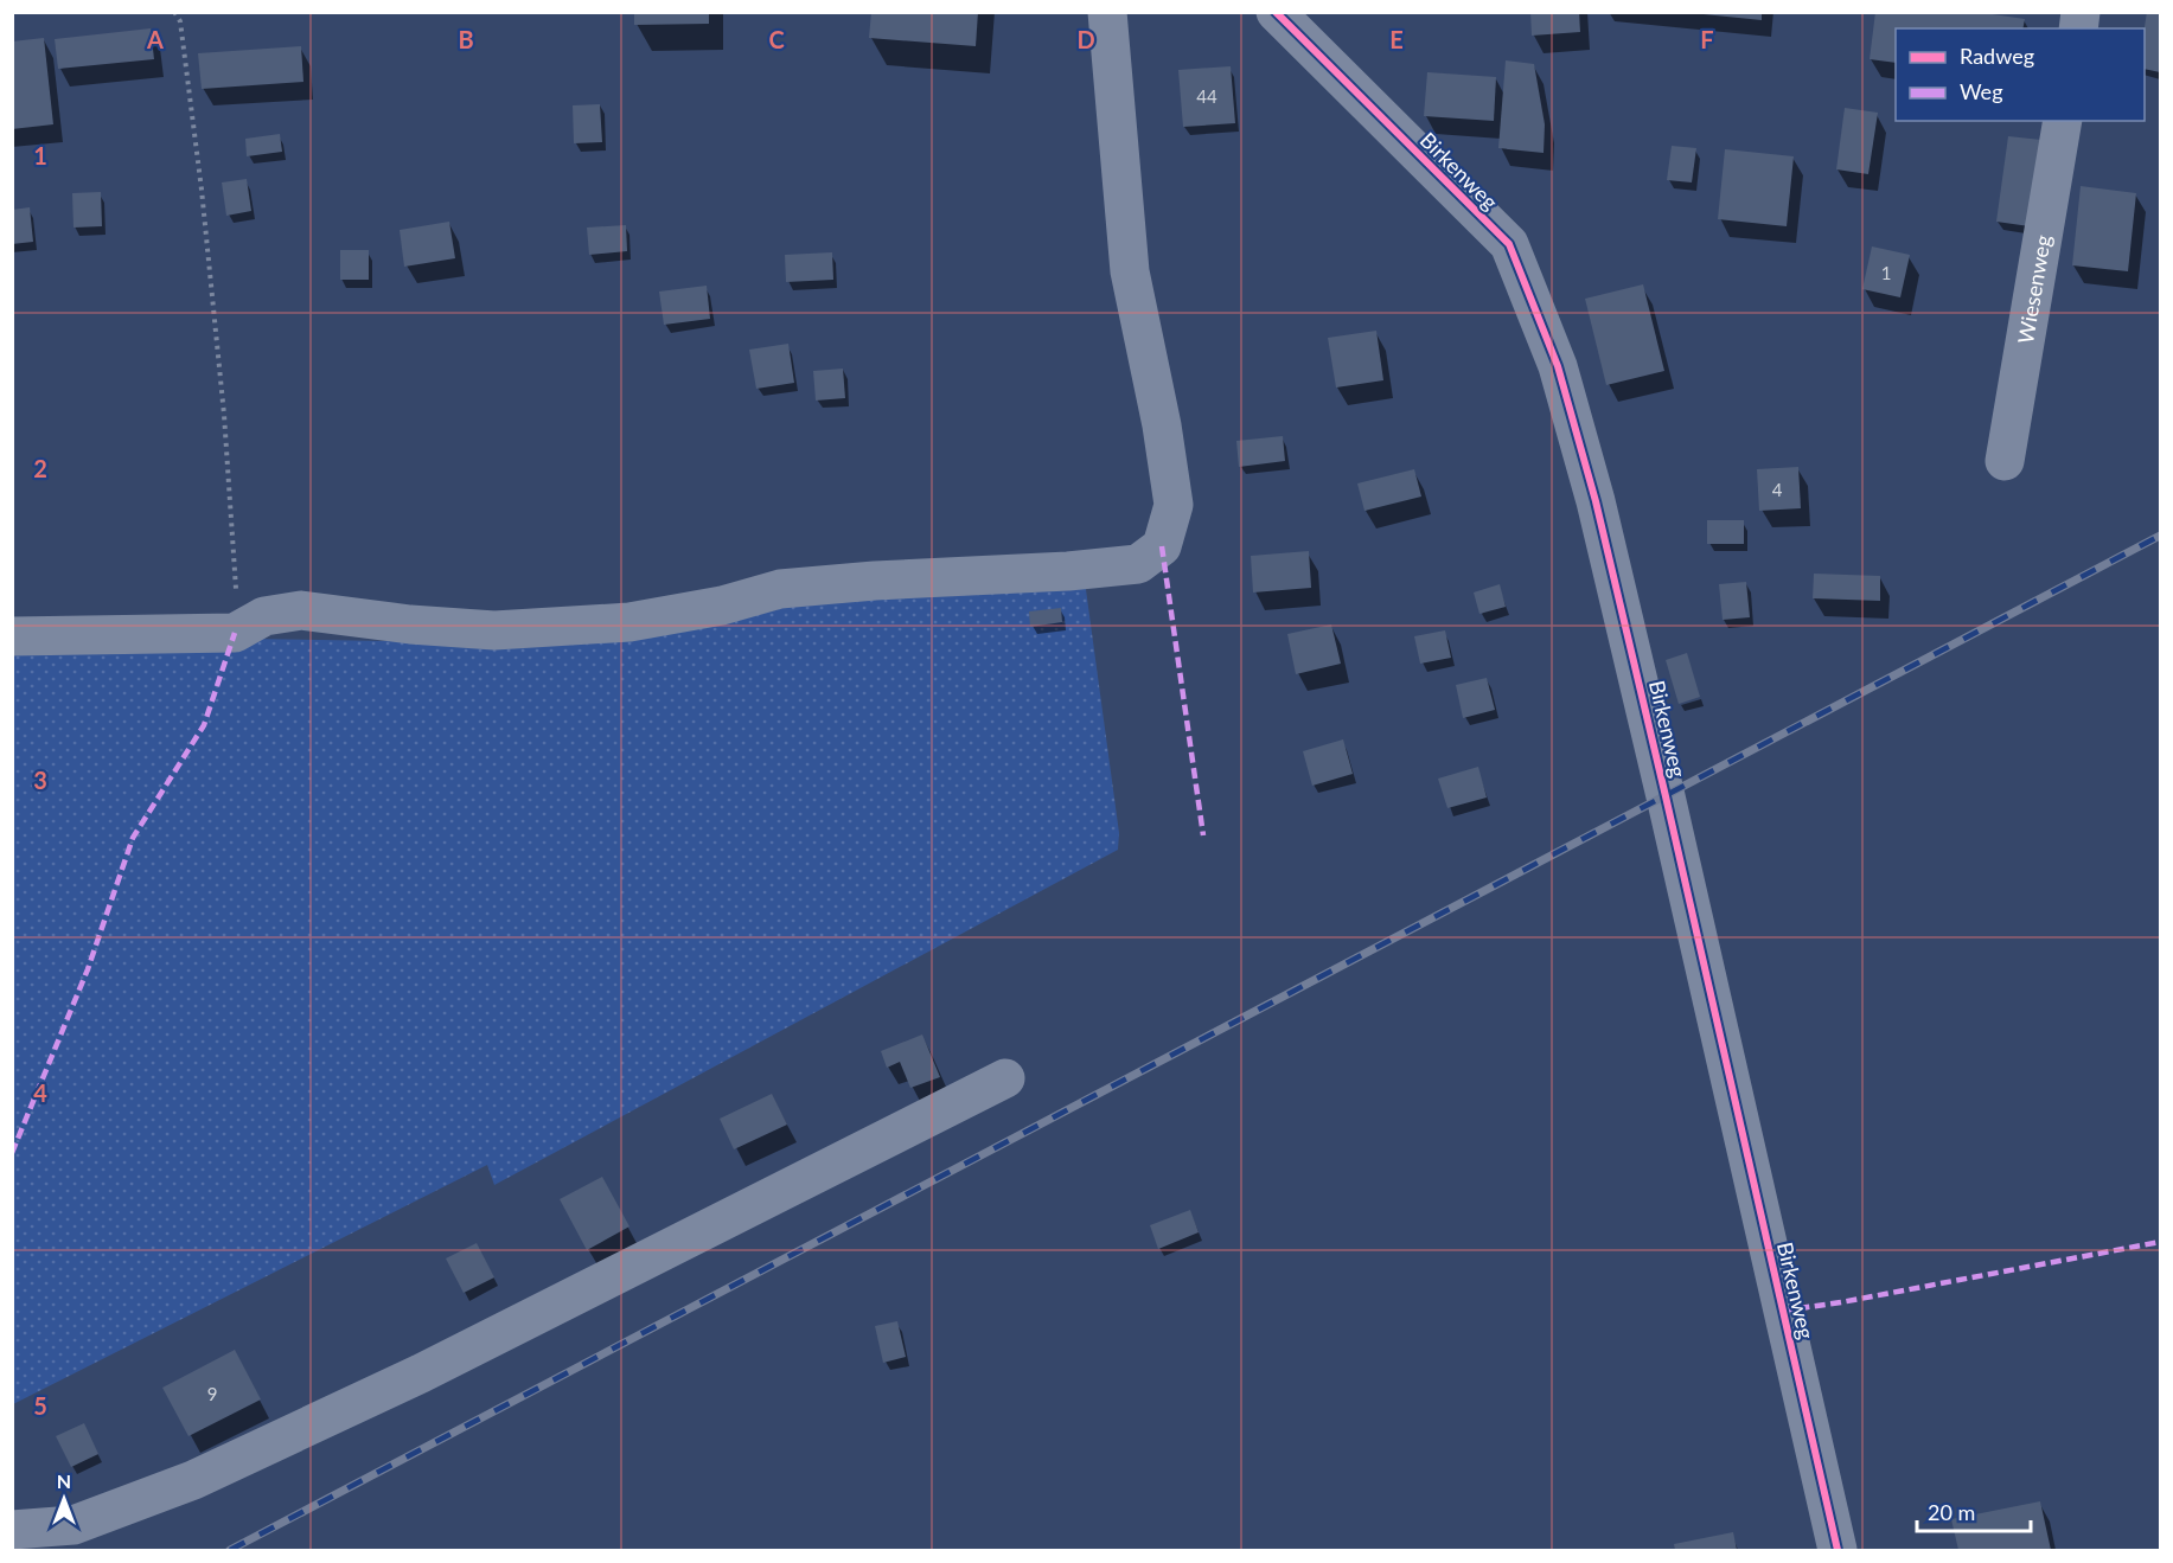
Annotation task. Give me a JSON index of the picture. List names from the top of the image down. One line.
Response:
{"streets":{"street":["Birkenweg","Wiesenweg"]},"house_numbers":["44","1","4","9"],"legend":["Radweg","Weg"],"scale_bar":"20 m","north":"top","grid":{"columns":["A","B","C","D","E","F"],"rows":["1","2","3","4","5"]}}
